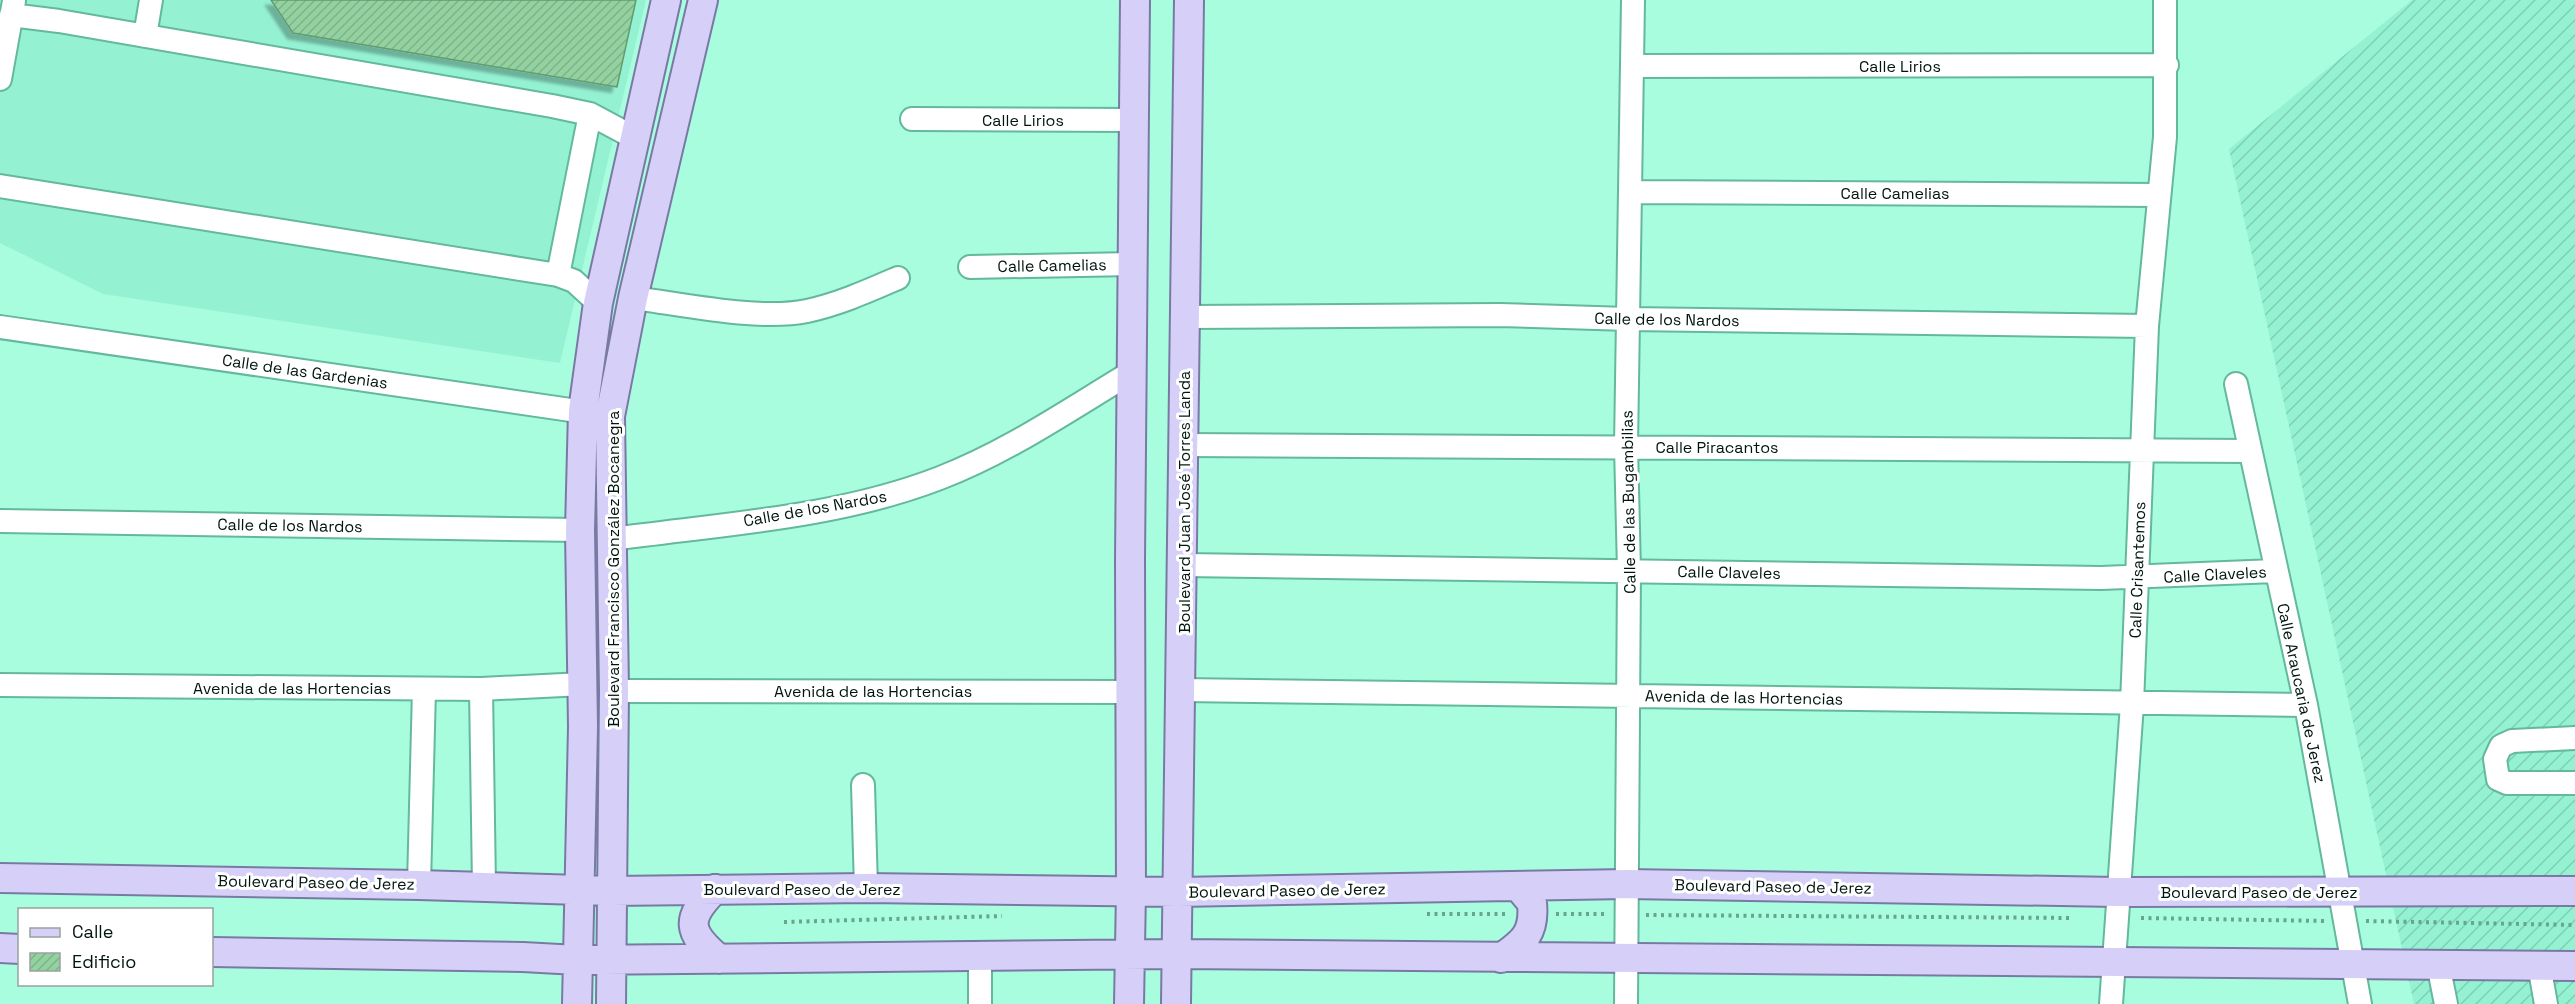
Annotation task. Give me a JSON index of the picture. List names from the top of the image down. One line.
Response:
{"streets":{"main road":["Boulevard Juan José Torres Landa","Boulevard Francisco González Bocanegra","Boulevard Paseo de Jerez"],"street":["Calle Lirios","Calle Camelias","Calle de los Nardos","Calle de las Gardenias","Calle Piracantos","Calle de las Bugambilias","Calle Crisantemos","Calle Claveles","Avenida de las Hortencias","Calle Araucaria de Jerez"]},"crossings":[["Calle Lirios","Calle de las Bugambilias"],["Calle Lirios","Calle Crisantemos"],["Calle Camelias","Calle de las Bugambilias"],["Calle Camelias","Calle Crisantemos"],["Calle de los Nardos","Boulevard Juan José Torres Landa"],["Calle de los Nardos","Calle de las Bugambilias"],["Calle de los Nardos","Boulevard Francisco González Bocanegra"],["Calle de los Nardos","Calle Crisantemos"],["Calle de las Gardenias","Boulevard Francisco González Bocanegra"],["Calle Piracantos","Boulevard Juan José Torres Landa"],["Calle Piracantos","Calle de las Bugambilias"],["Calle Piracantos","Calle Crisantemos"],["Calle Piracantos","Calle Araucaria de Jerez"],["Boulevard Juan José Torres Landa","Calle Claveles"],["Boulevard Juan José Torres Landa","Avenida de las Hortencias"],["Boulevard Juan José Torres Landa","Boulevard Paseo de Jerez"],["Calle de las Bugambilias","Calle Claveles"],["Calle de las Bugambilias","Avenida de las Hortencias"],["Calle de las Bugambilias","Boulevard Paseo de Jerez"],["Boulevard Francisco González Bocanegra","Avenida de las Hortencias"],["Boulevard Francisco González Bocanegra","Boulevard Paseo de Jerez"],["Calle Crisantemos","Calle Claveles"],["Calle Crisantemos","Avenida de las Hortencias"],["Calle Crisantemos","Boulevard Paseo de Jerez"],["Calle Claveles","Calle Araucaria de Jerez"],["Avenida de las Hortencias","Calle Araucaria de Jerez"],["Calle Araucaria de Jerez","Boulevard Paseo de Jerez"]],"legend":["Calle","Edificio"]}
